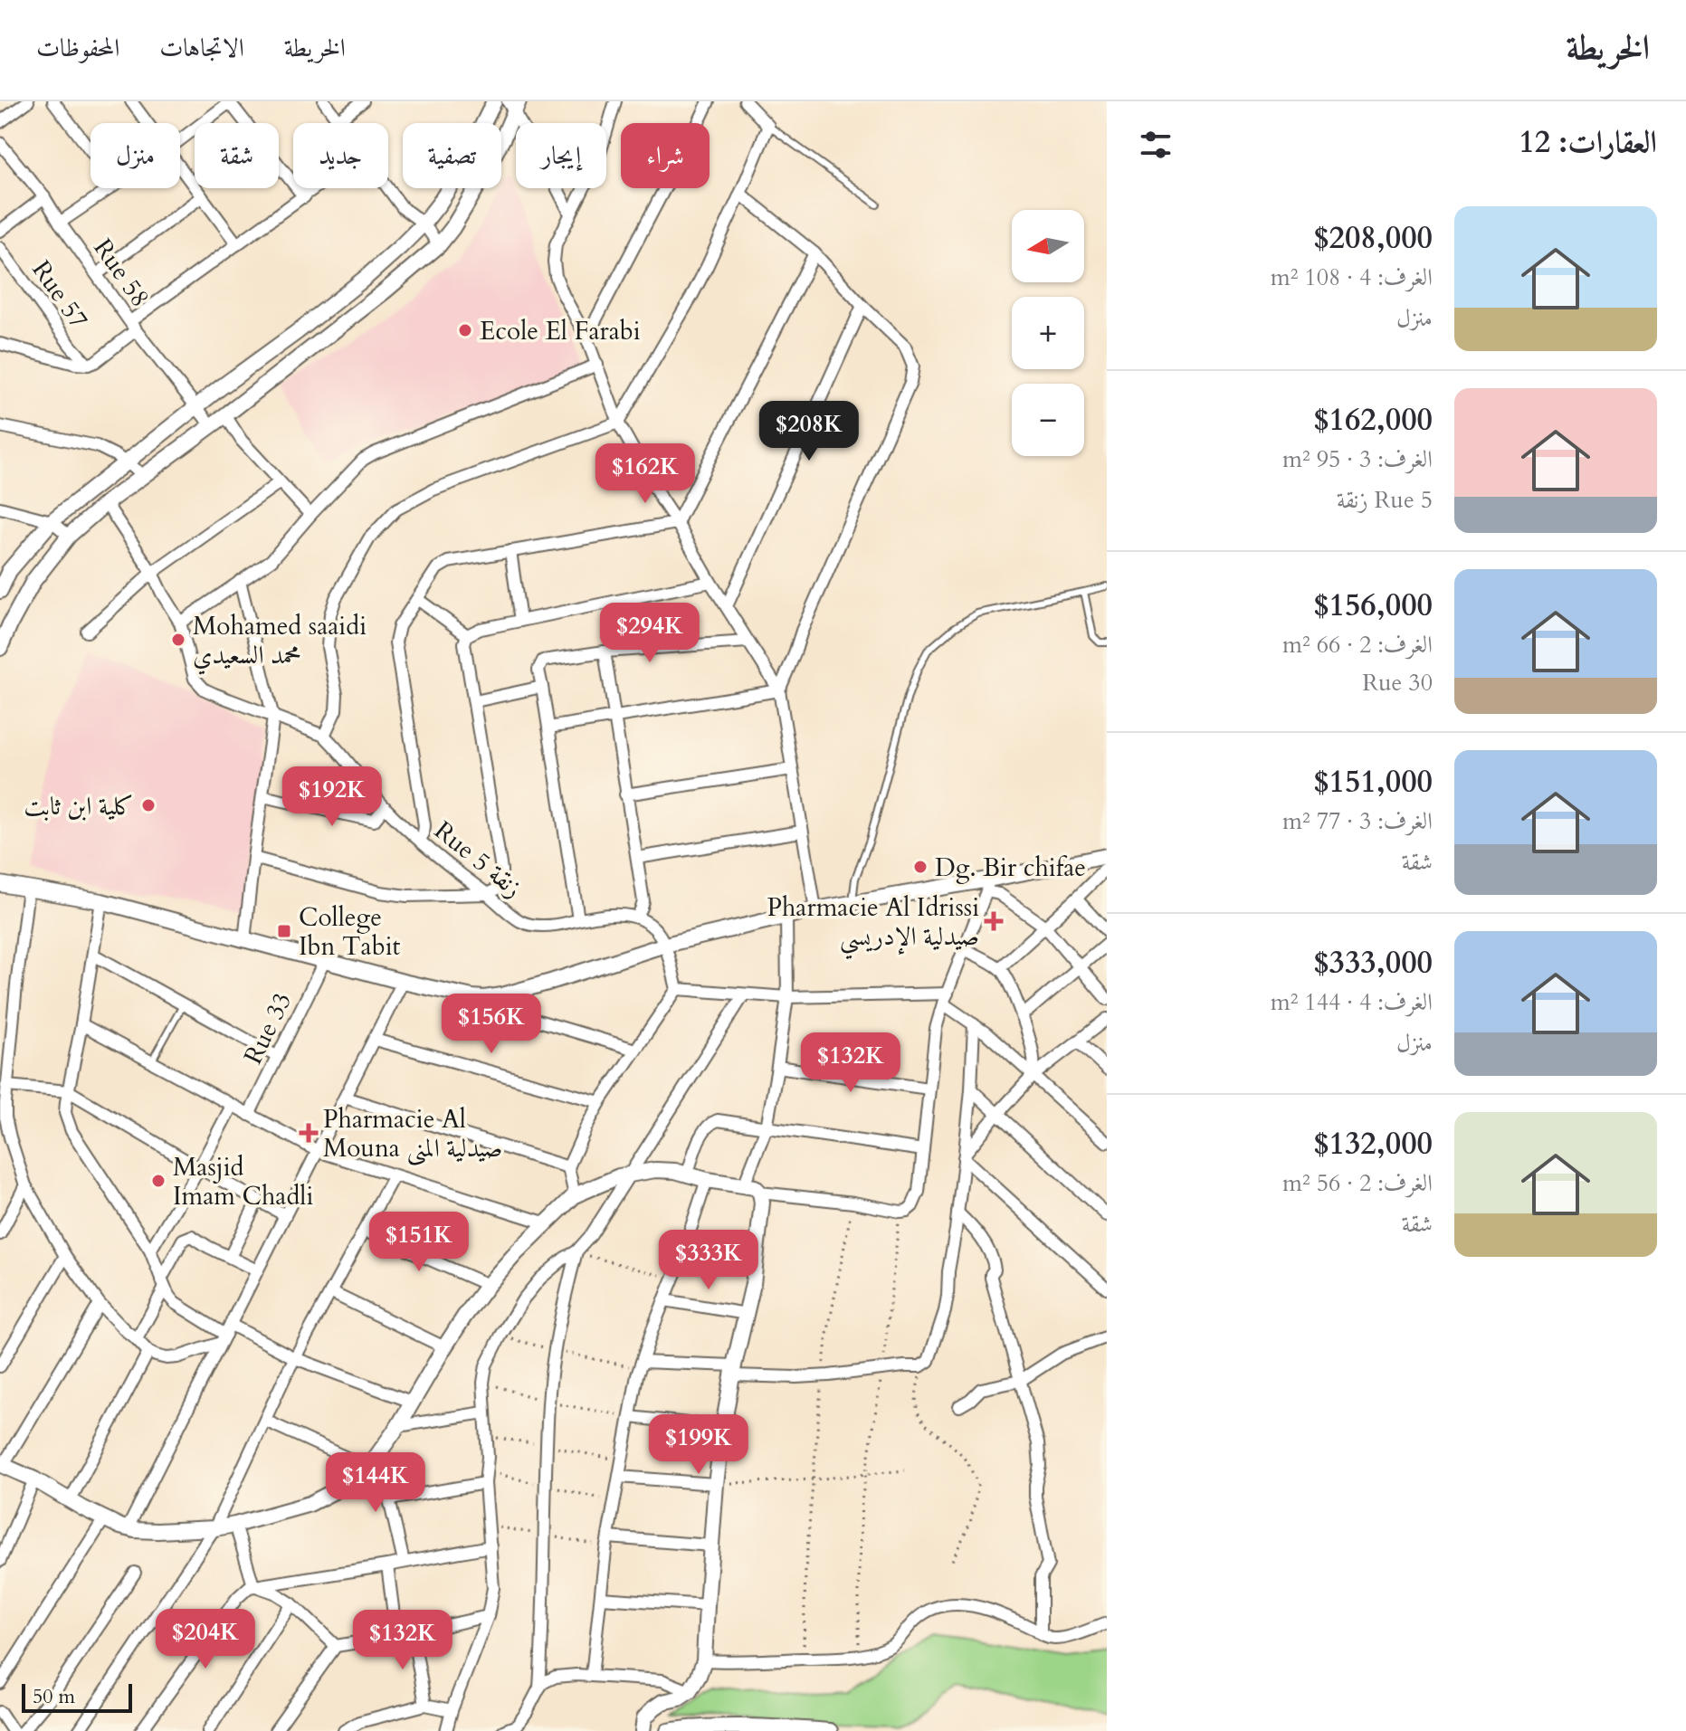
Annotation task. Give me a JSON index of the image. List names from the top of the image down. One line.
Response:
{"streets":{"street":["Rue 58","Rue 57","Rue 5 زنقة","Rue 33"]},"places":{"other":["Ecole El Farabi","Mohamed saaidi محمد السعيدي","كلية ابن ثابت","Dg. Bir chifae","Masjid Imam Chadli"],"health":["Pharmacie Al Idrissi صيدلية الإدريسي","Pharmacie Al Mouna صيدلية المنى"],"transit":["College Ibn Tabit"]},"scale_bar":"50 m","north":"left","page":{"header":"الخريطة","nav":["الخريطة","الاتجاهات","المحفوظات"],"heading":"العقارات: 12","chip":["شراء","إيجار","تصفية","جديد","شقة","منزل"],"list":[{"name":"$208,000","note":"الغرف: 4 · 108 m² · منزل"},{"name":"$162,000","note":"الغرف: 3 · 95 m² · Rue 5 زنقة"},{"name":"$156,000","note":"الغرف: 2 · 66 m² · Rue 30"},{"name":"$151,000","note":"الغرف: 3 · 77 m² · شقة"},{"name":"$333,000","note":"الغرف: 4 · 144 m² · منزل"},{"name":"$132,000","note":"الغرف: 2 · 56 m² · شقة"}],"map_buttons":["+","−"],"price":["$208K","$162K","$294K","$192K","$156K","$132K","$151K","$333K","$199K","$144K","$204K","$132K"],"scale":"50 m"}}
